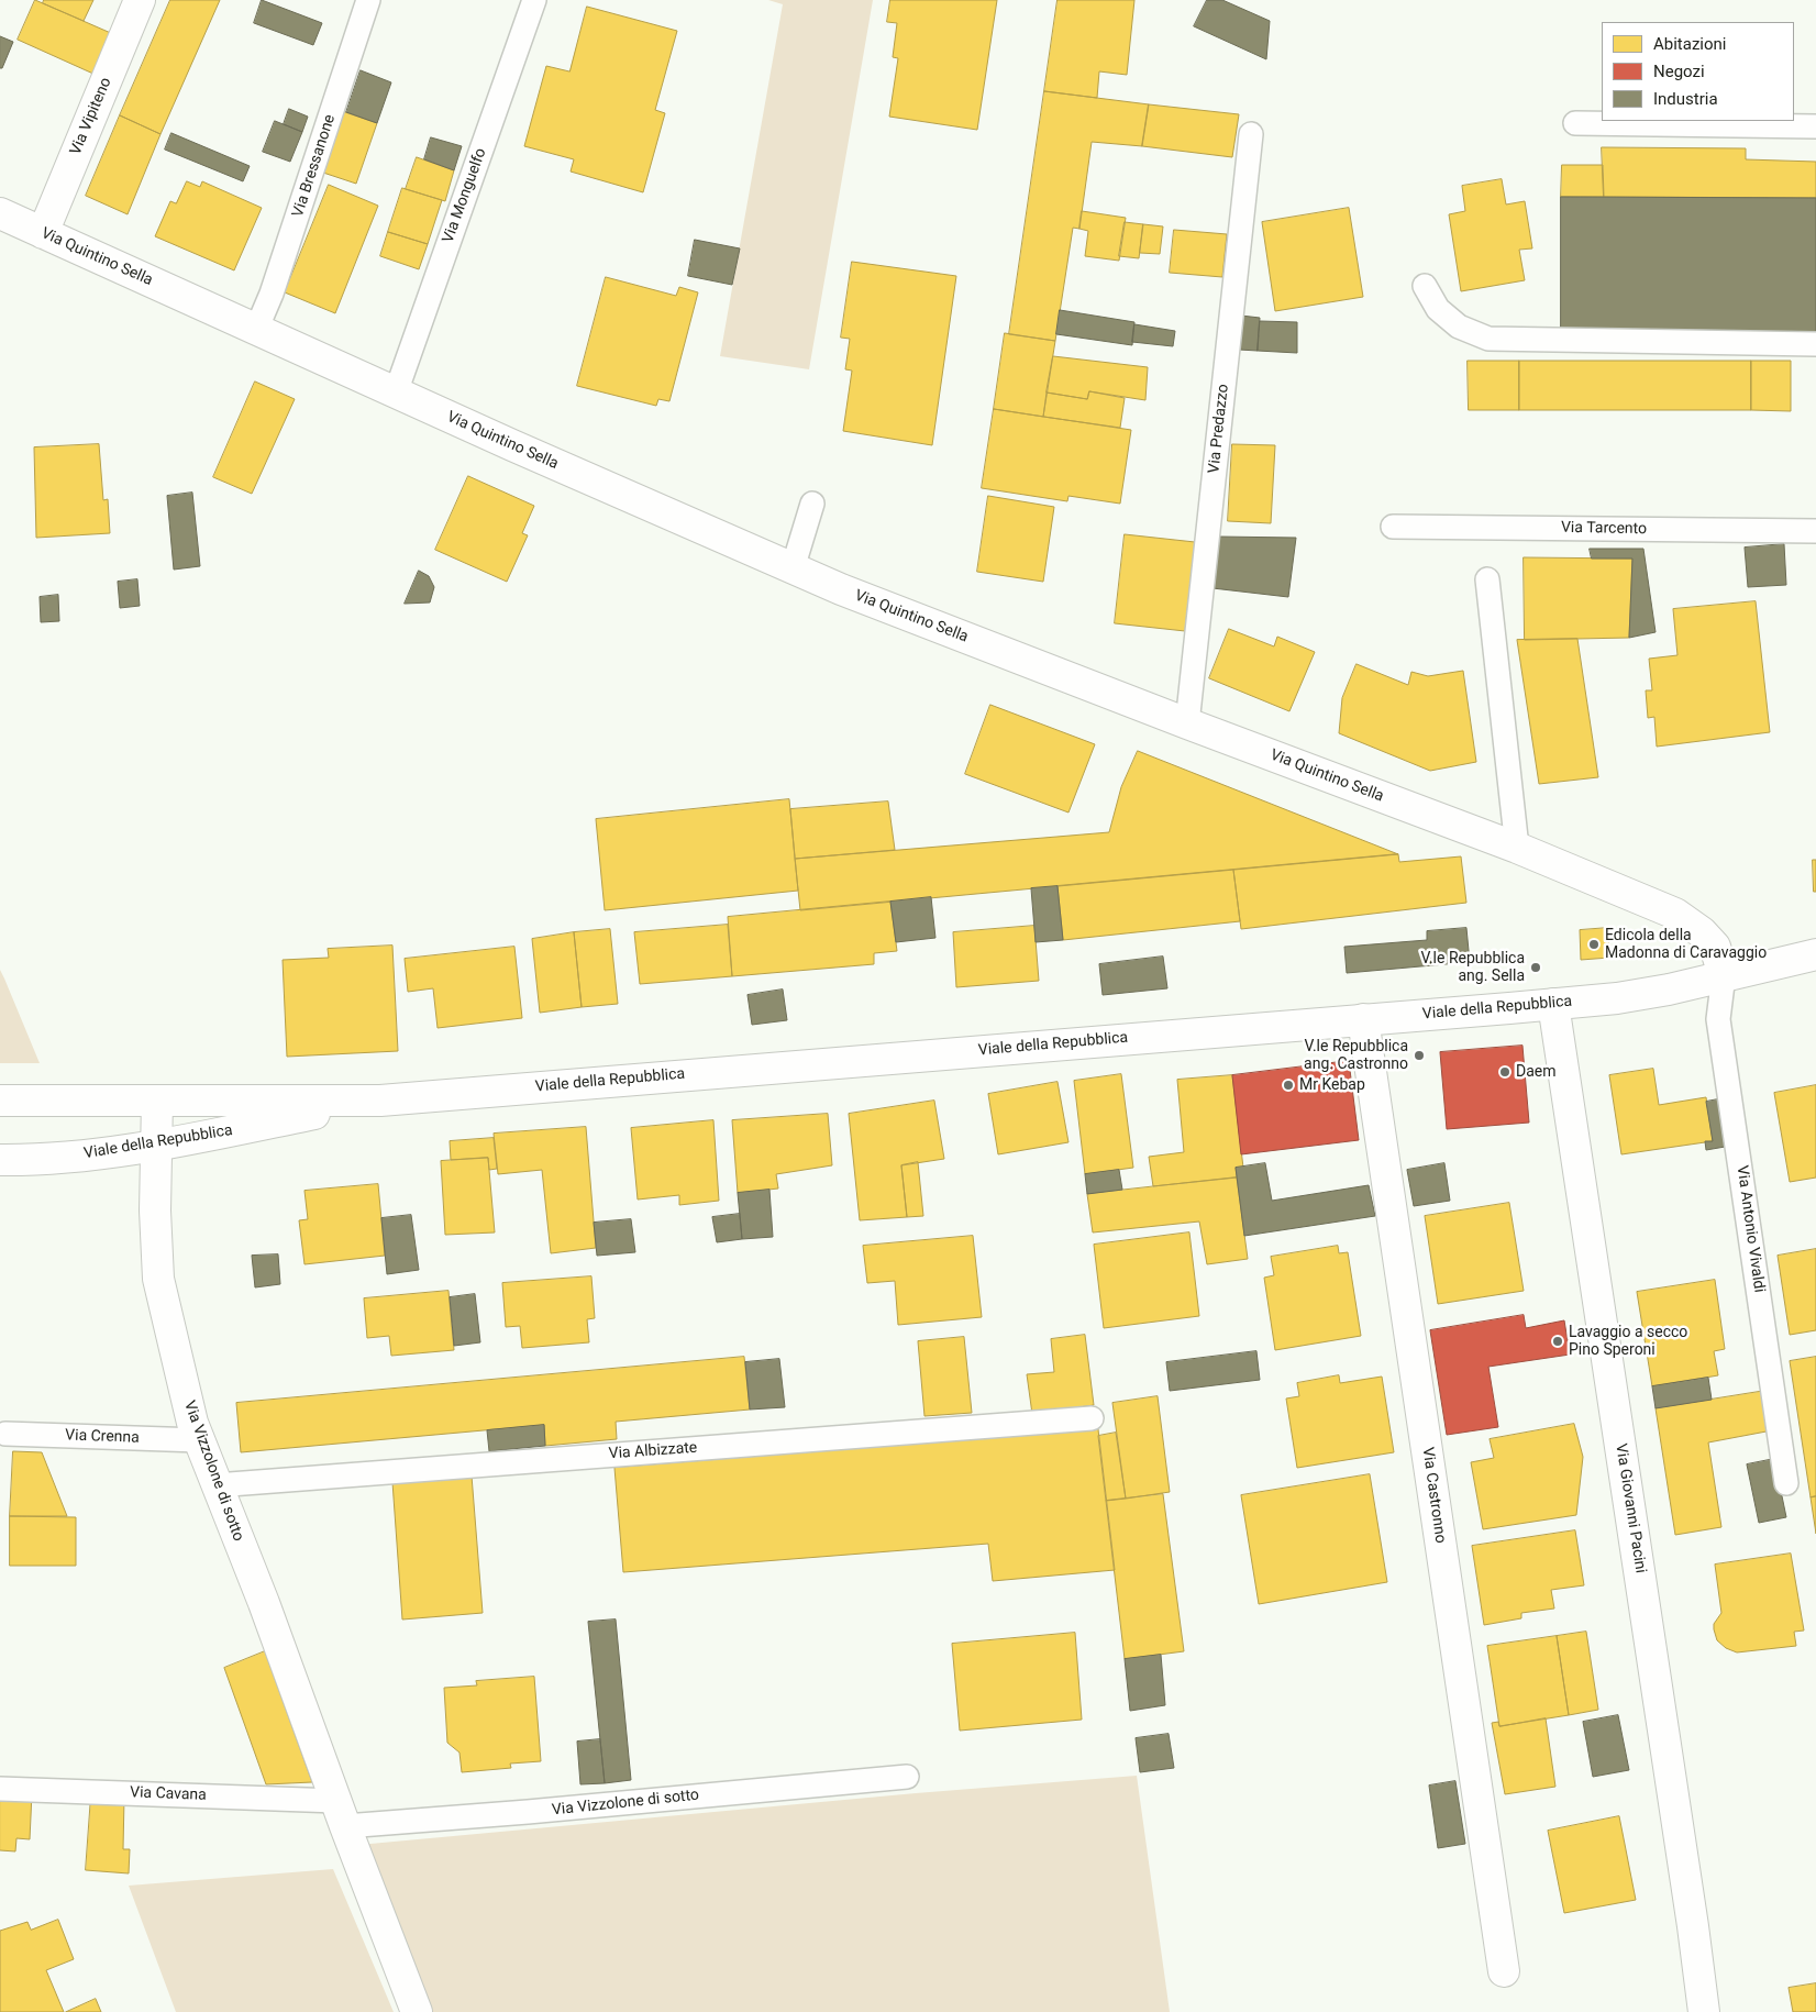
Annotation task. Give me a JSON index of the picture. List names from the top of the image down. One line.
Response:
{"streets":{"street":["Via Vipiteno","Via Quintino Sella","Viale della Repubblica","Via Vizzolone di sotto","Via Castronno","Via Giovanni Pacini"],"lane":["Via Bressanone","Via Monguelfo","Via Predazzo","Via Tarcento","Via Antonio Vivaldi","Via Crenna","Via Albizzate","Via Cavana"]},"crossings":[["Via Vipiteno","Via Quintino Sella"],["Via Bressanone","Via Quintino Sella"],["Via Monguelfo","Via Quintino Sella"],["Via Quintino Sella","Via Predazzo"],["Via Quintino Sella","Viale della Repubblica"],["Via Quintino Sella","Via Antonio Vivaldi"],["Viale della Repubblica","Via Antonio Vivaldi"],["Viale della Repubblica","Via Vizzolone di sotto"],["Viale della Repubblica","Via Castronno"],["Viale della Repubblica","Via Giovanni Pacini"],["Via Crenna","Via Vizzolone di sotto"],["Via Albizzate","Via Vizzolone di sotto"],["Via Vizzolone di sotto","Via Cavana"]],"places":["Edicola della Madonna di Caravaggio","V.le Repubblica ang. Sella","V.le Repubblica ang. Castronno","Daem","Mr Kebap","Lavaggio a secco Pino Speroni"],"legend":["Abitazioni","Negozi","Industria"]}
